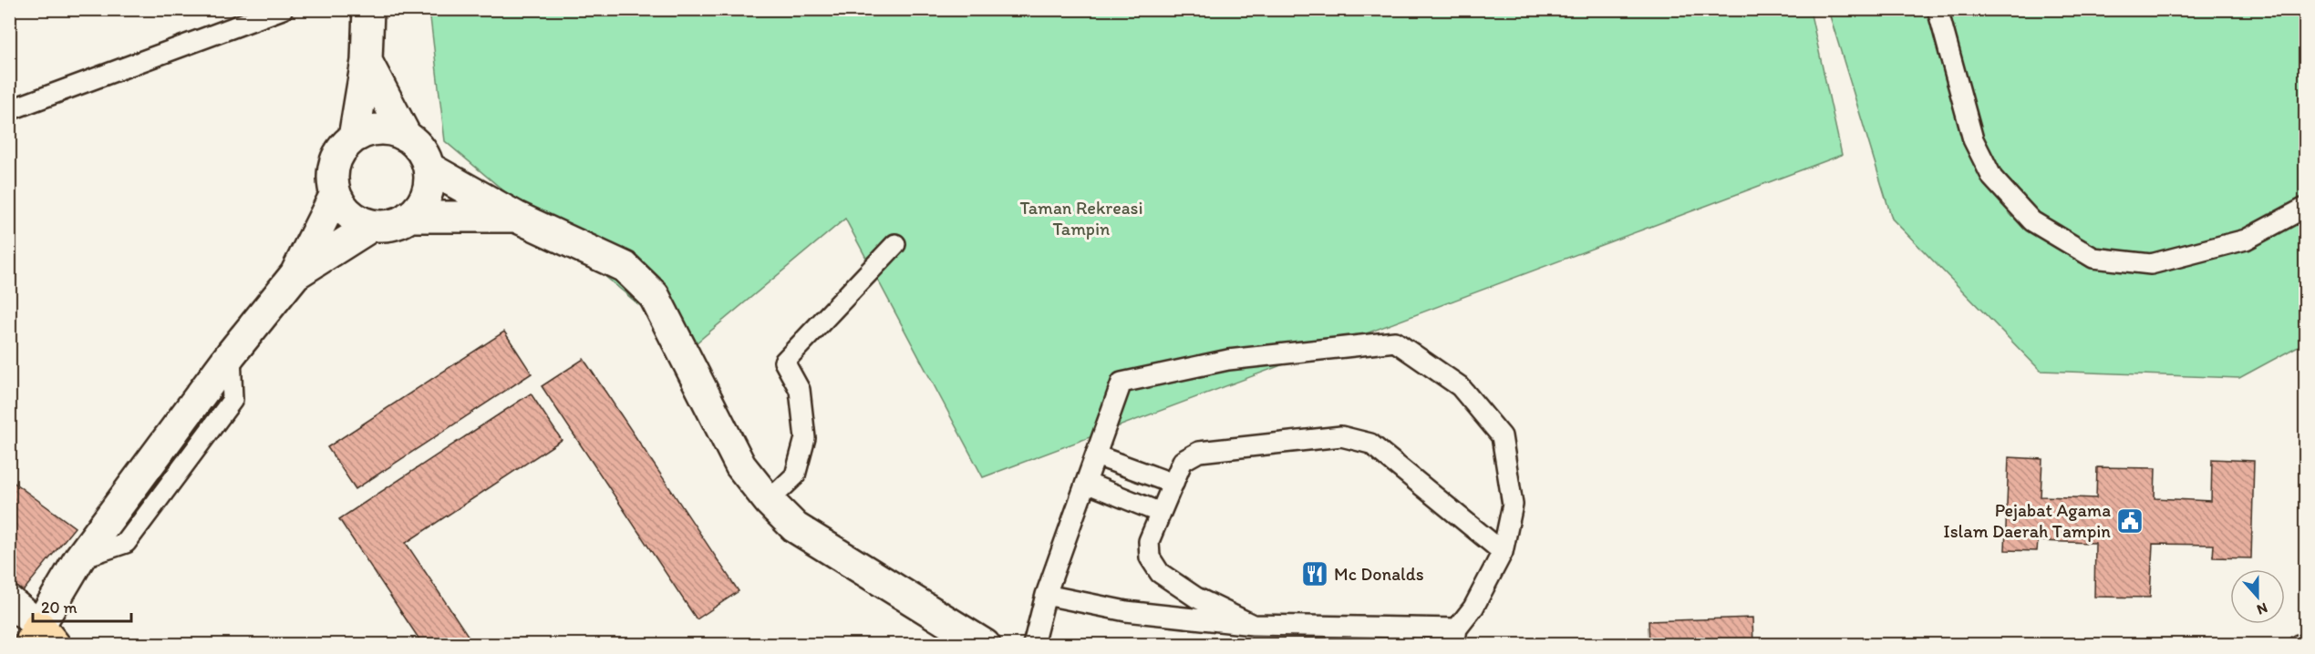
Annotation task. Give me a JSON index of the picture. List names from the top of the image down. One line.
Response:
{"parks":["Taman Rekreasi Tampin"],"places":{"public building":["Pejabat Agama Islam Daerah Tampin"],"restaurant":["Mc Donalds"]},"scale_bar":"20 m","north":"bottom"}
